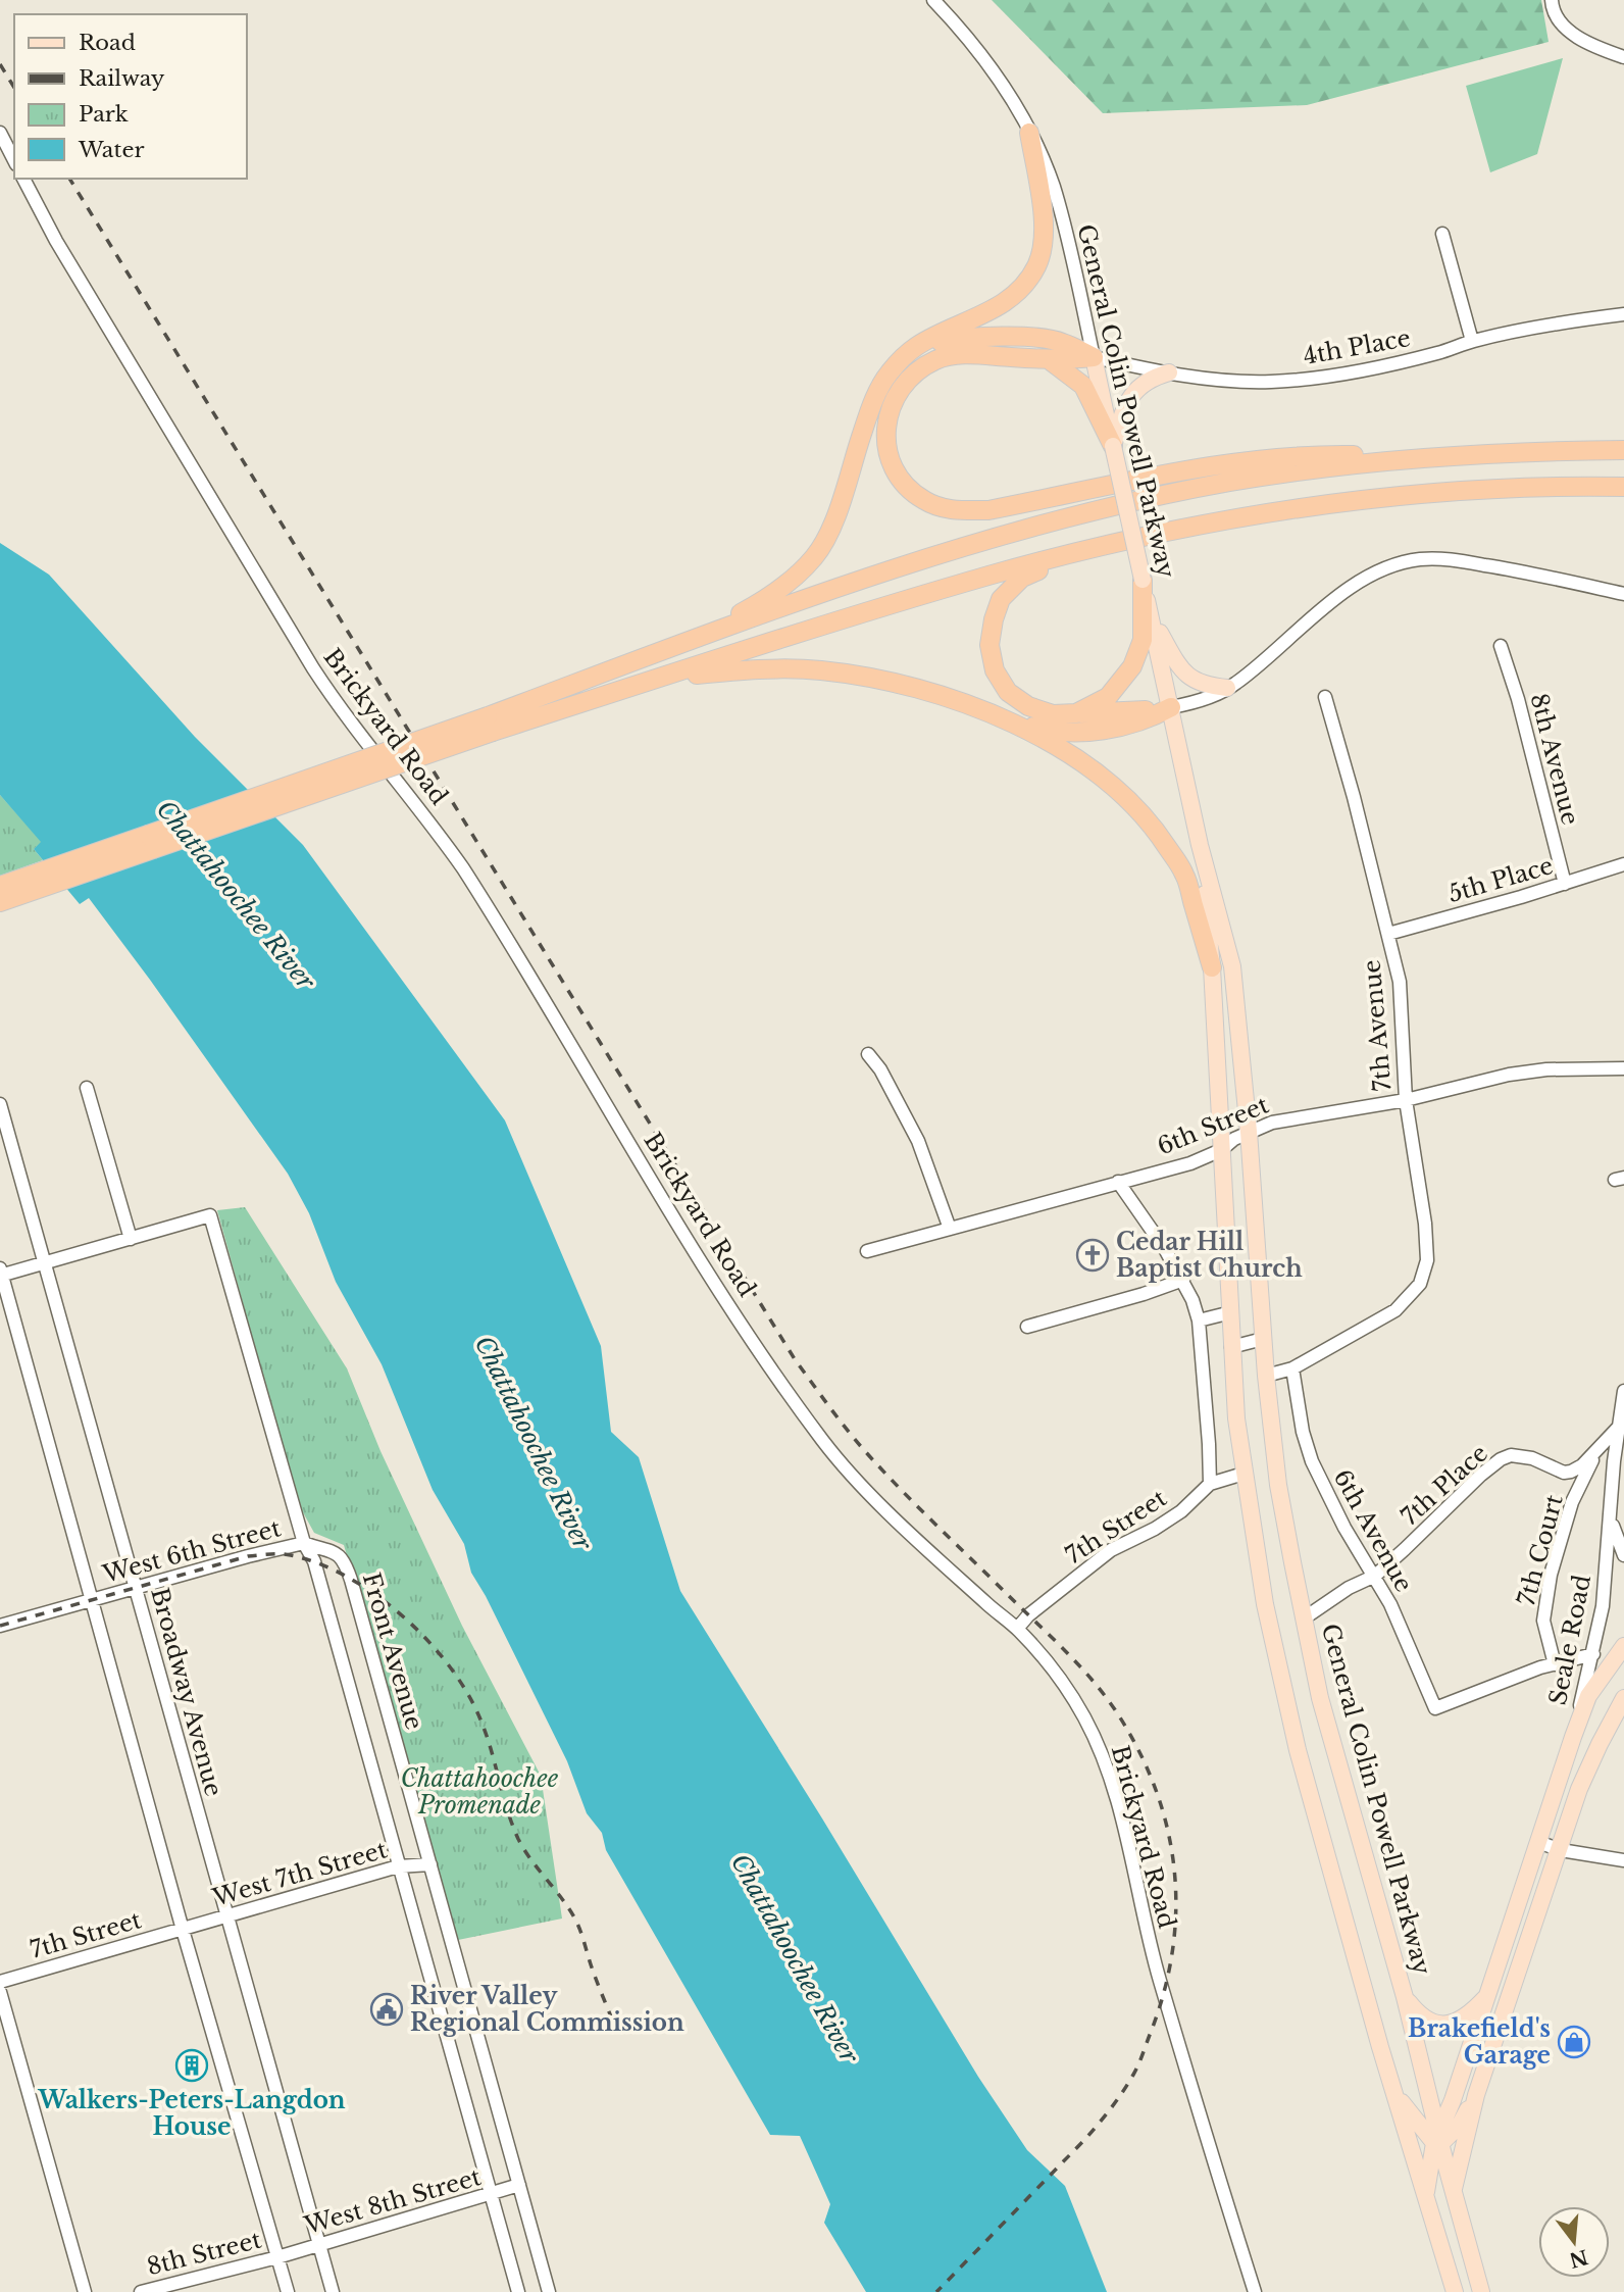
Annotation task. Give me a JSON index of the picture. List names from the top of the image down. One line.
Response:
{"streets":{"main road":["General Colin Powell Parkway"],"street":["4th Place","Brickyard Road","8th Avenue","5th Place","7th Avenue","6th Street","7th Place","7th Street","6th Avenue","7th Court","West 6th Street","Seale Road","Front Avenue","Broadway Avenue","West 7th Street","West 8th Street","8th Street"]},"crossings":[["4th Place","General Colin Powell Parkway"],["General Colin Powell Parkway","6th Street"],["General Colin Powell Parkway","7th Place"],["General Colin Powell Parkway","7th Street"],["Brickyard Road","7th Street"],["8th Avenue","5th Place"],["5th Place","7th Avenue"],["7th Avenue","6th Street"],["7th Avenue","6th Avenue"],["7th Place","6th Avenue"],["7th Place","7th Court"],["7th Place","Seale Road"],["7th Street","West 7th Street"],["6th Avenue","7th Court"],["West 6th Street","Front Avenue"],["West 6th Street","Broadway Avenue"],["Front Avenue","West 7th Street"],["Front Avenue","West 8th Street"],["Broadway Avenue","West 7th Street"],["Broadway Avenue","West 8th Street"],["West 8th Street","8th Street"]],"water":["Chattahoochee River"],"parks":["Chattahoochee Promenade"],"places":{"church":["Cedar Hill Baptist Church"],"public building":["River Valley Regional Commission"],"shop":["Brakefield's Garage"],"building":["Walkers-Peters-Langdon House"]},"legend":["Road","Railway","Park","Water"],"north":"bottom"}
